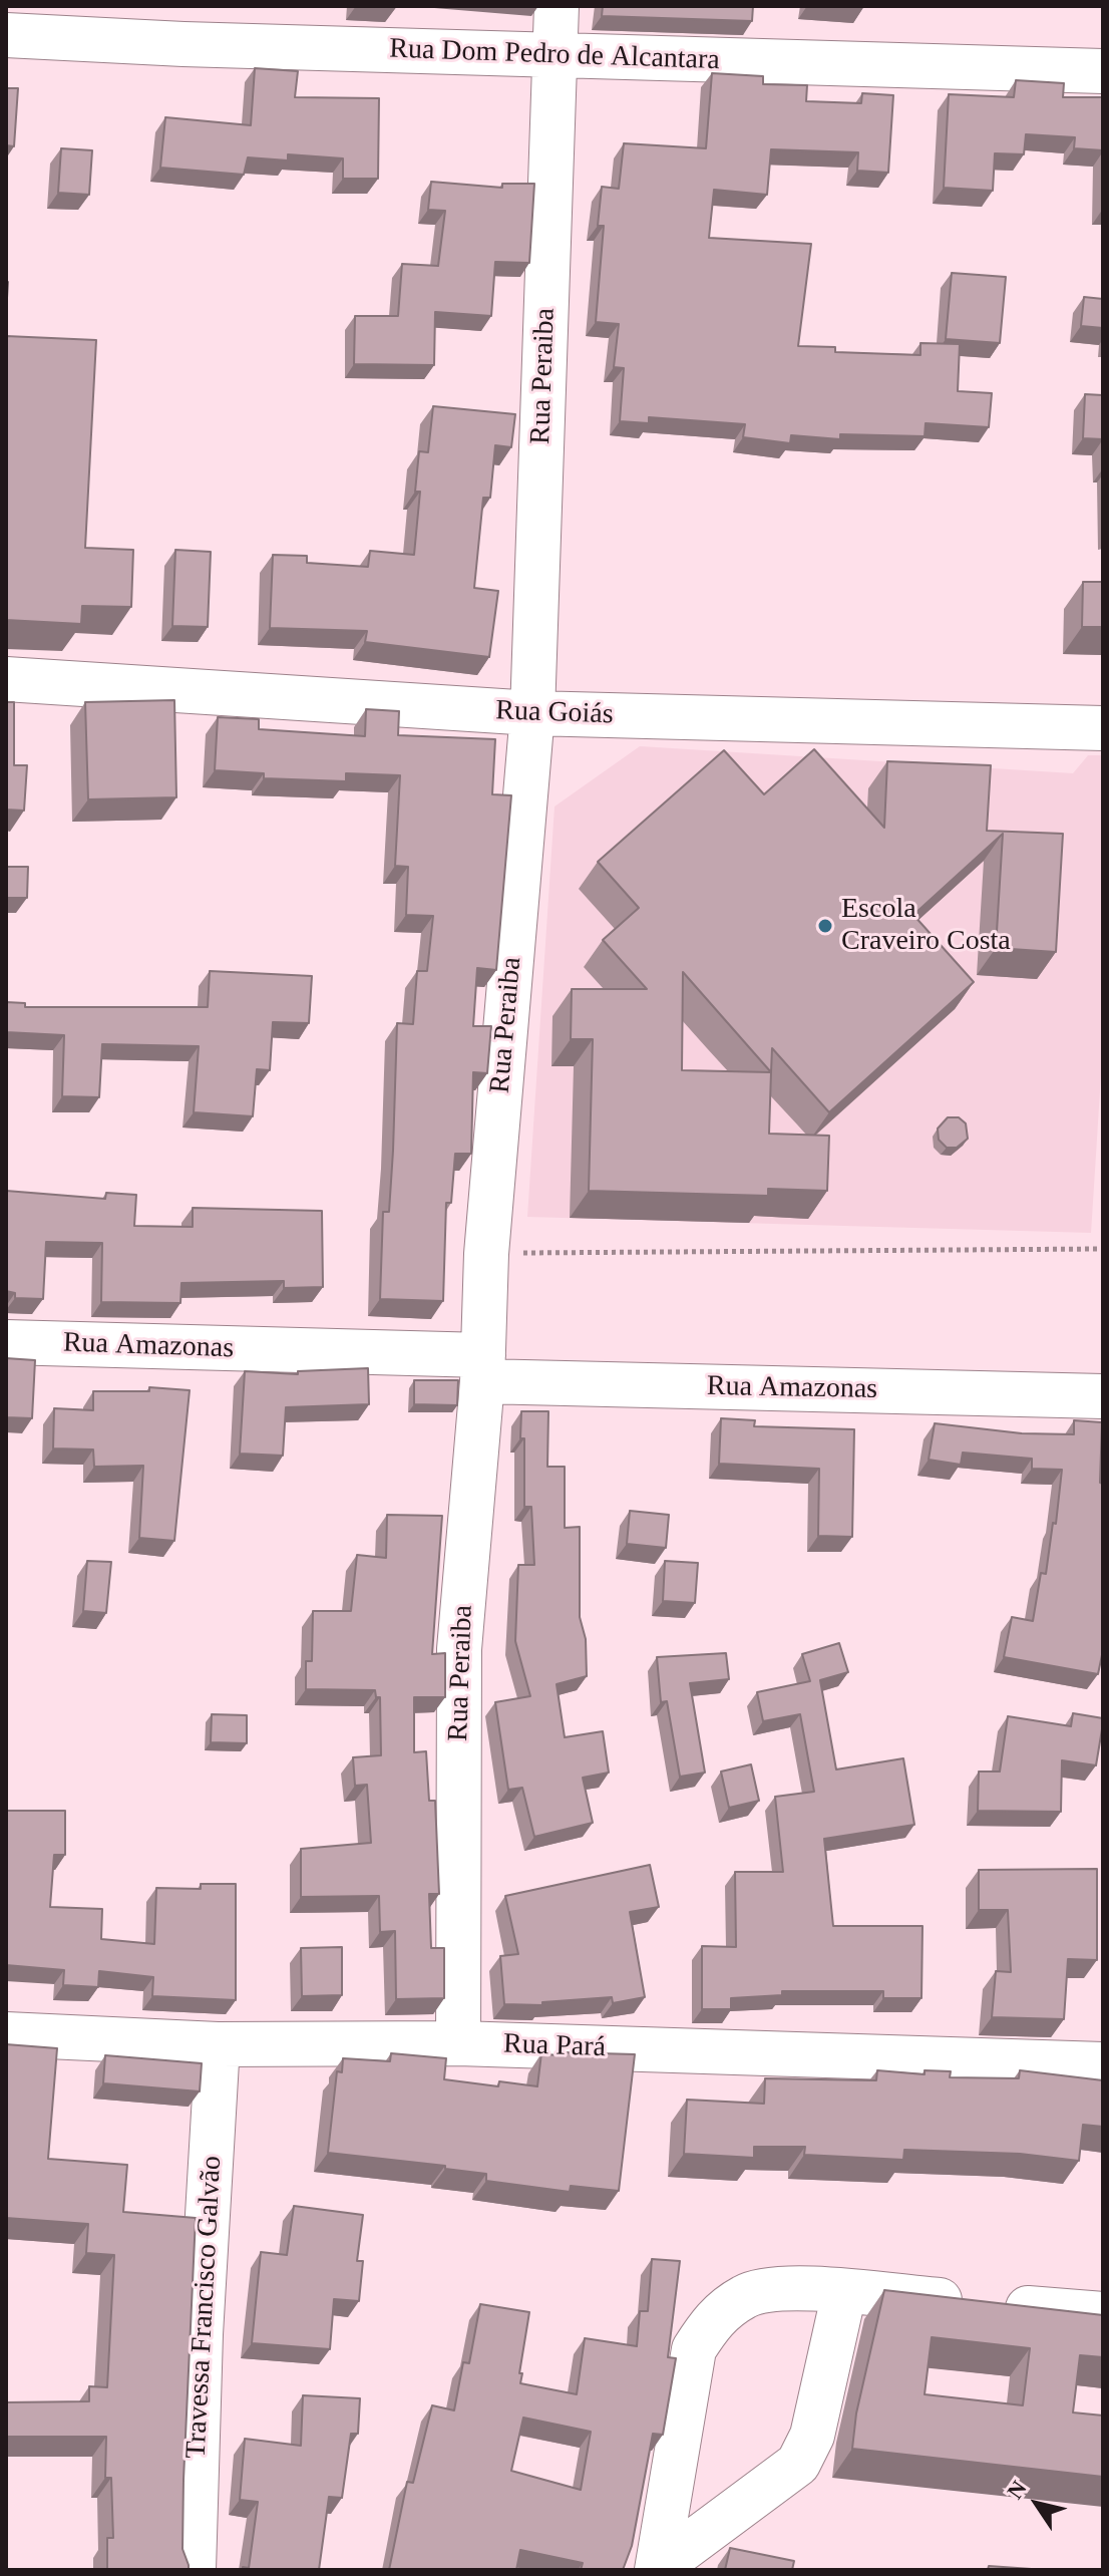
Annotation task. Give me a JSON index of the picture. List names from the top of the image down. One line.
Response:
{"streets":{"street":["Rua Dom Pedro de Alcantara","Rua Peraiba","Rua Goiás","Rua Amazonas","Rua Pará","Travessa Francisco Galvão"]},"crossings":[["Rua Dom Pedro de Alcantara","Rua Peraiba"],["Rua Peraiba","Rua Goiás"],["Rua Peraiba","Rua Amazonas"],["Rua Peraiba","Rua Pará"],["Rua Pará","Travessa Francisco Galvão"]],"places":["Escola Craveiro Costa"],"north":"top left"}
